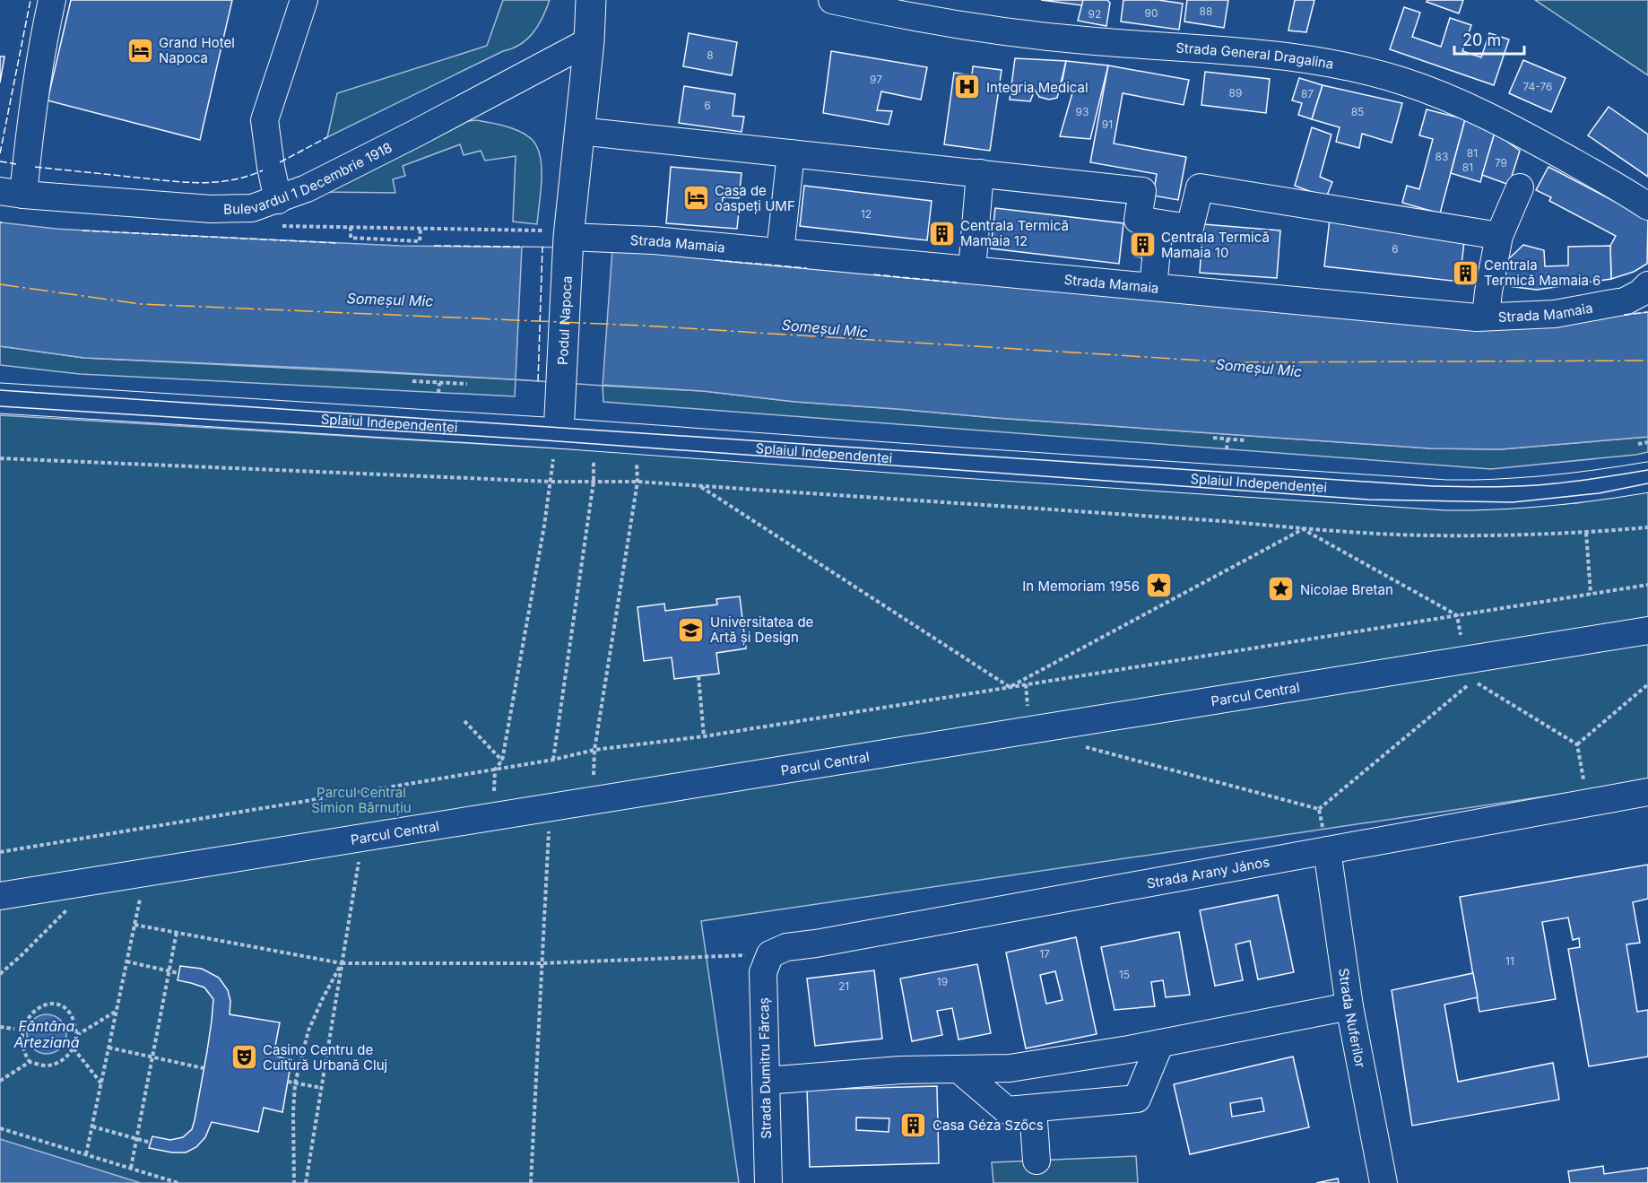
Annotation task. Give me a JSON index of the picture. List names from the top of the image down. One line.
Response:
{"streets":{"main road":["Podul Napoca","Splaiul Independenței"],"street":["Strada General Dragalina","Bulevardul 1 Decembrie 1918","Strada Mamaia","Parcul Central","Strada Arany János","Strada Nuferilor","Strada Dumitru Fărcaș"]},"crossings":[["Bulevardul 1 Decembrie 1918","Podul Napoca"],["Strada Mamaia","Podul Napoca"],["Podul Napoca","Splaiul Independenței"],["Strada Arany János","Strada Nuferilor"],["Strada Arany János","Strada Dumitru Fărcaș"]],"water":["Someșul Mic","Fântâna Arteziană"],"parks":["Parcul Central Simion Bărnuțiu"],"places":{"hotel":["Grand Hotel Napoca","Casa de oaspeți UMF"],"hospital":["Integria Medical"],"building":["Centrala Termică Mamaia 12","Centrala Termică Mamaia 10","Centrala Termică Mamaia 6","Casa Géza Szőcs"],"place":["In Memoriam 1956","Nicolae Bretan"],"school or university":["Universitatea de Artă și Design"],"theatre":["Casino Centru de Cultură Urbană Cluj"]},"house_numbers":["88","90","92","8","97","74-76","89","87","6","93","85","91","81","83","79","81","12","6","17","11","15","19","21"],"scale_bar":"20 m"}
